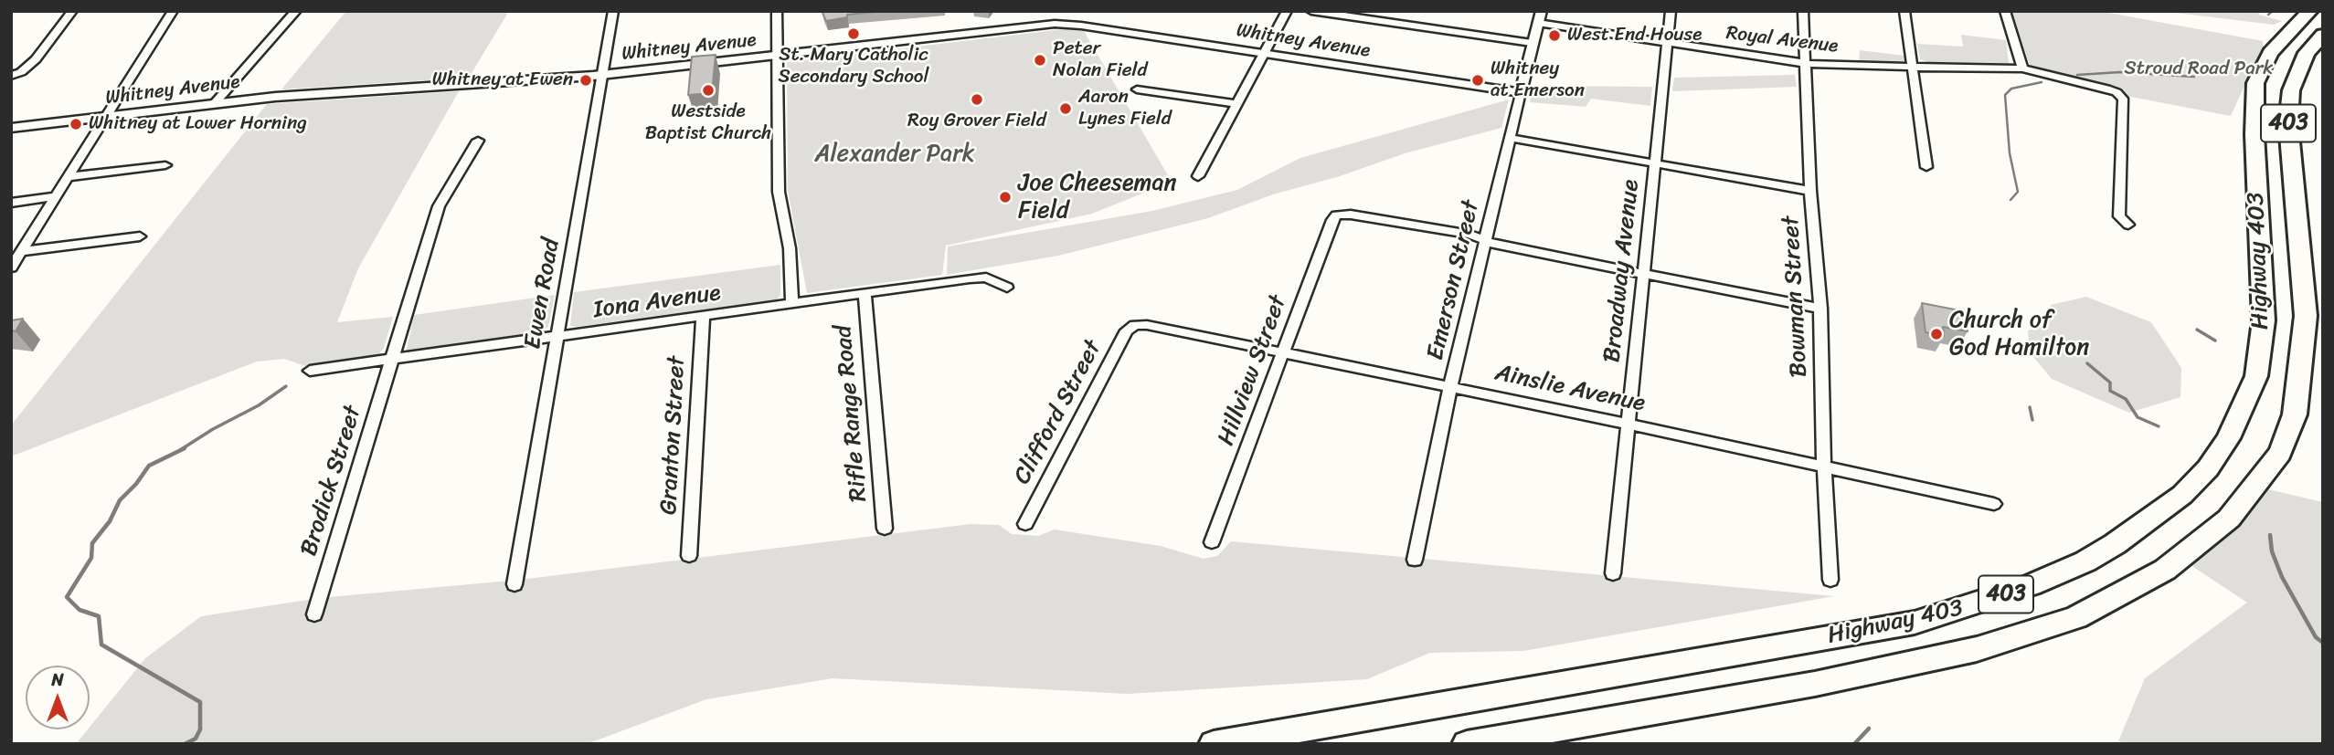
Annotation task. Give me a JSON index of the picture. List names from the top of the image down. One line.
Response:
{"streets":{"highway":["403","Highway 403"],"street":["Royal Avenue","Whitney Avenue","Broadway Avenue","Emerson Street","Ewen Road","Bowman Street","Iona Avenue","Hillview Street","Ainslie Avenue","Clifford Street","Rifle Range Road","Granton Street","Brodick Street"]},"crossings":[["Royal Avenue","Broadway Avenue"],["Royal Avenue","Emerson Street"],["Royal Avenue","Bowman Street"],["Whitney Avenue","Emerson Street"],["Whitney Avenue","Ewen Road"],["Broadway Avenue","Ainslie Avenue"],["Emerson Street","Hillview Street"],["Emerson Street","Ainslie Avenue"],["Ewen Road","Iona Avenue"],["Bowman Street","Ainslie Avenue"],["Iona Avenue","Rifle Range Road"],["Iona Avenue","Granton Street"],["Iona Avenue","Brodick Street"],["Hillview Street","Ainslie Avenue"],["Ainslie Avenue","Clifford Street"]],"parks":["Stroud Road Park","Alexander Park"],"places":["St. Mary Catholic Secondary School","West End House","Peter Nolan Field","Whitney at Ewen","Whitney at Emerson","Westside Baptist Church","Roy Grover Field","Aaron Lynes Field","Whitney at Lower Horning","Joe Cheeseman Field","Church of God Hamilton"],"north":"top"}
